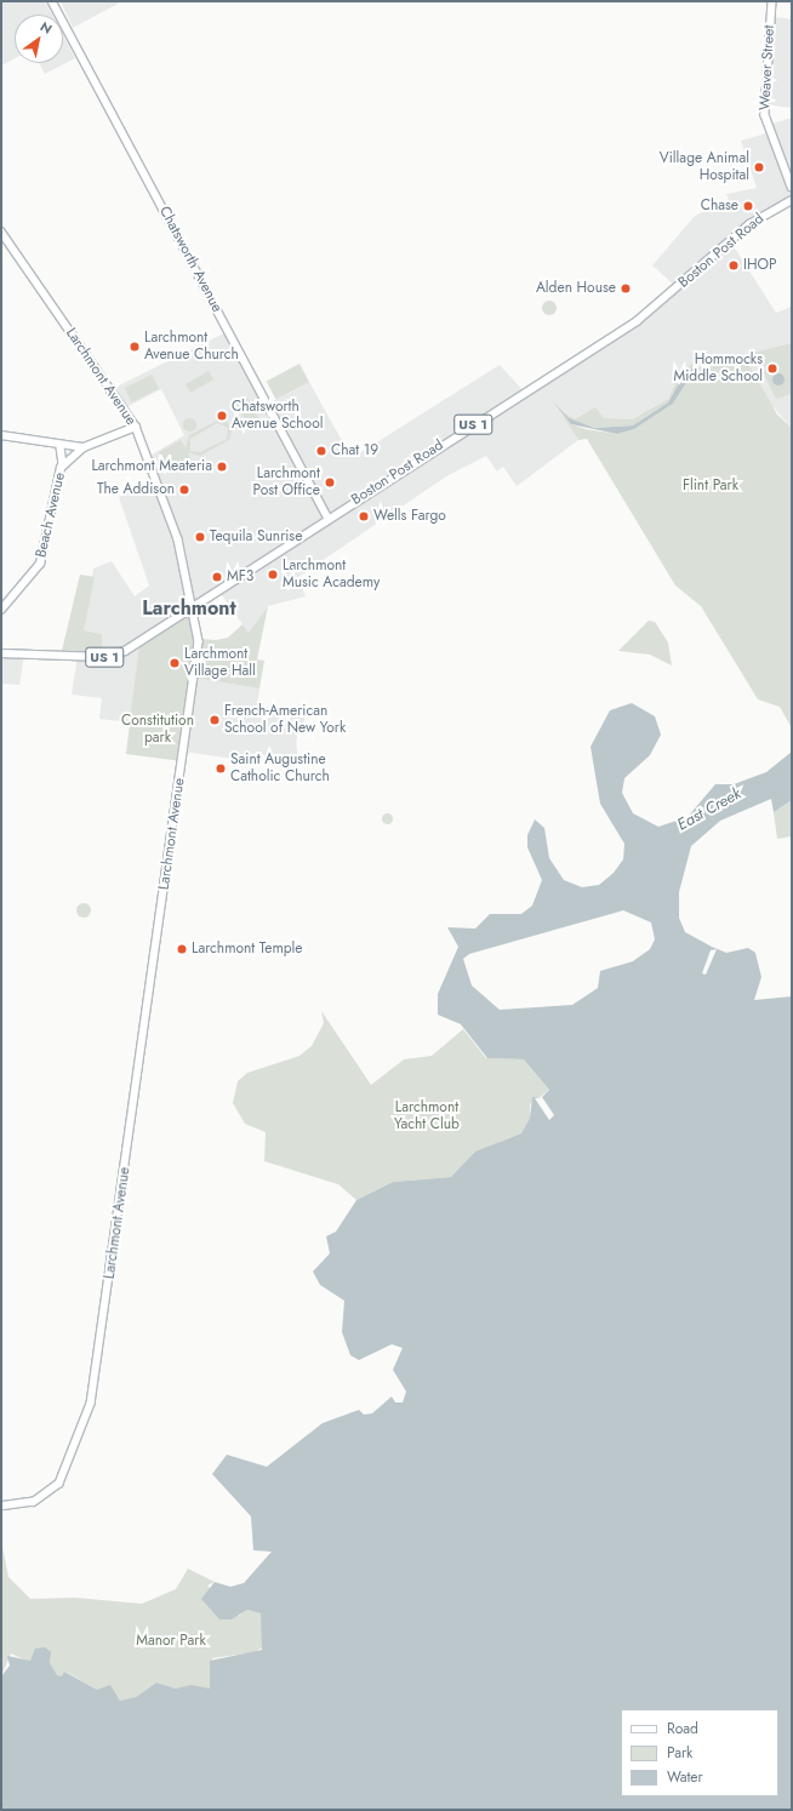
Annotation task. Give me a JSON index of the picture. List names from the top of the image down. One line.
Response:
{"streets":{"main road":["Boston Post Road","US 1"],"street":["Weaver Street","Chatsworth Avenue","Larchmont Avenue","Beach Avenue"]},"crossings":[["Boston Post Road","Chatsworth Avenue"],["Boston Post Road","Larchmont Avenue"]],"districts":["Larchmont"],"water":["East Creek"],"parks":["Flint Park","Constitution park","Larchmont Yacht Club","Manor Park"],"places":["Village Animal Hospital","Chase","IHOP","Alden House","Larchmont Avenue Church","Hommocks Middle School","Chatsworth Avenue School","Chat 19","Larchmont Meateria","Larchmont Post Office","The Addison","Wells Fargo","Tequila Sunrise","Larchmont Music Academy","MF3","Larchmont Village Hall","French-American School of New York","Saint Augustine Catholic Church","Larchmont Temple"],"legend":["Road","Park","Water"],"north":"top right"}
